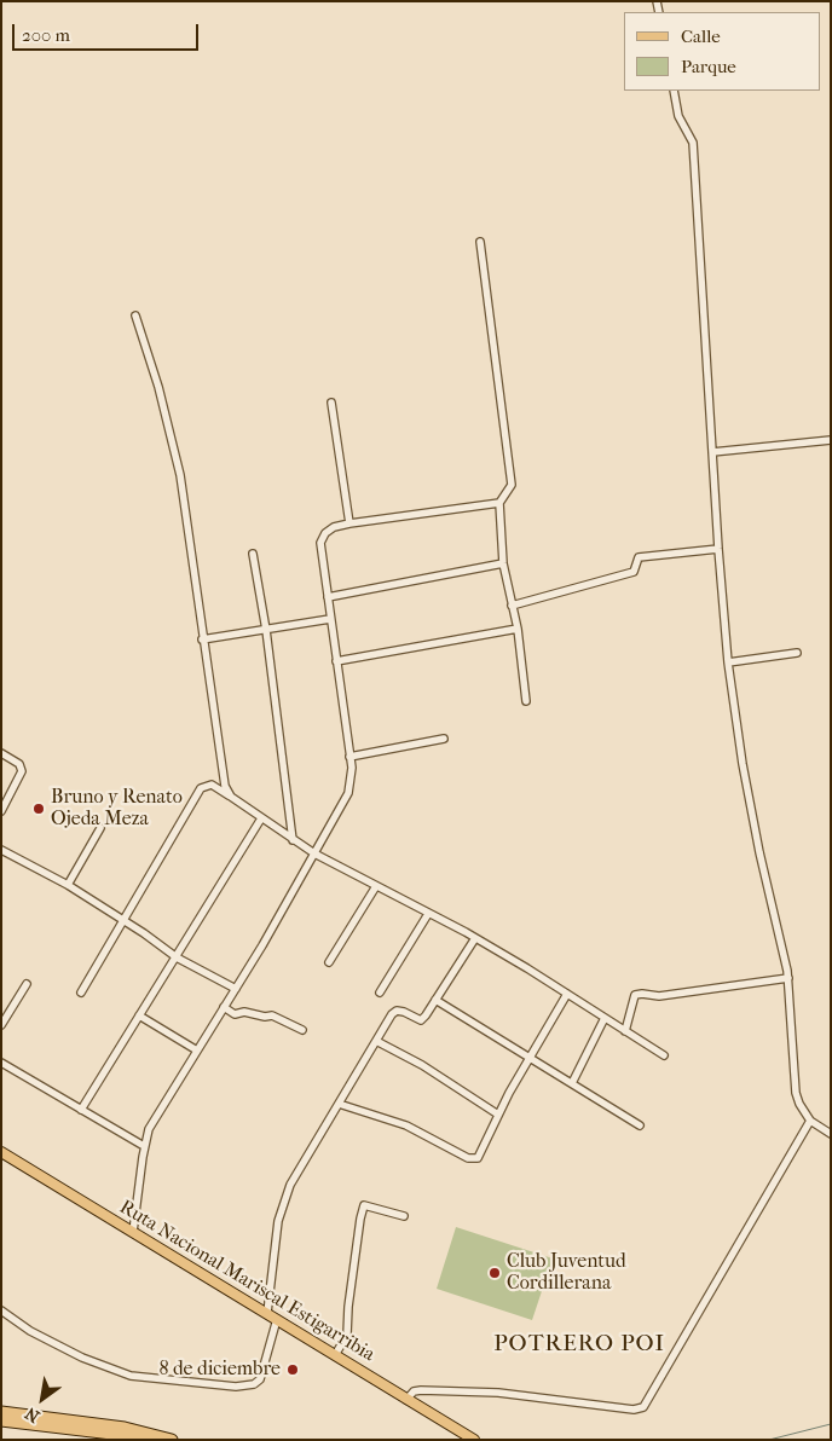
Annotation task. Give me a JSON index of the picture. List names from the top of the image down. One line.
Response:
{"streets":{"main road":["Ruta Nacional Mariscal Estigarribia"]},"districts":["POTRERO POI"],"places":["Bruno y Renato Ojeda Meza","Club Juventud Cordillerana","8 de diciembre"],"legend":["Calle","Parque"],"scale_bar":"200 m","north":"bottom left"}
